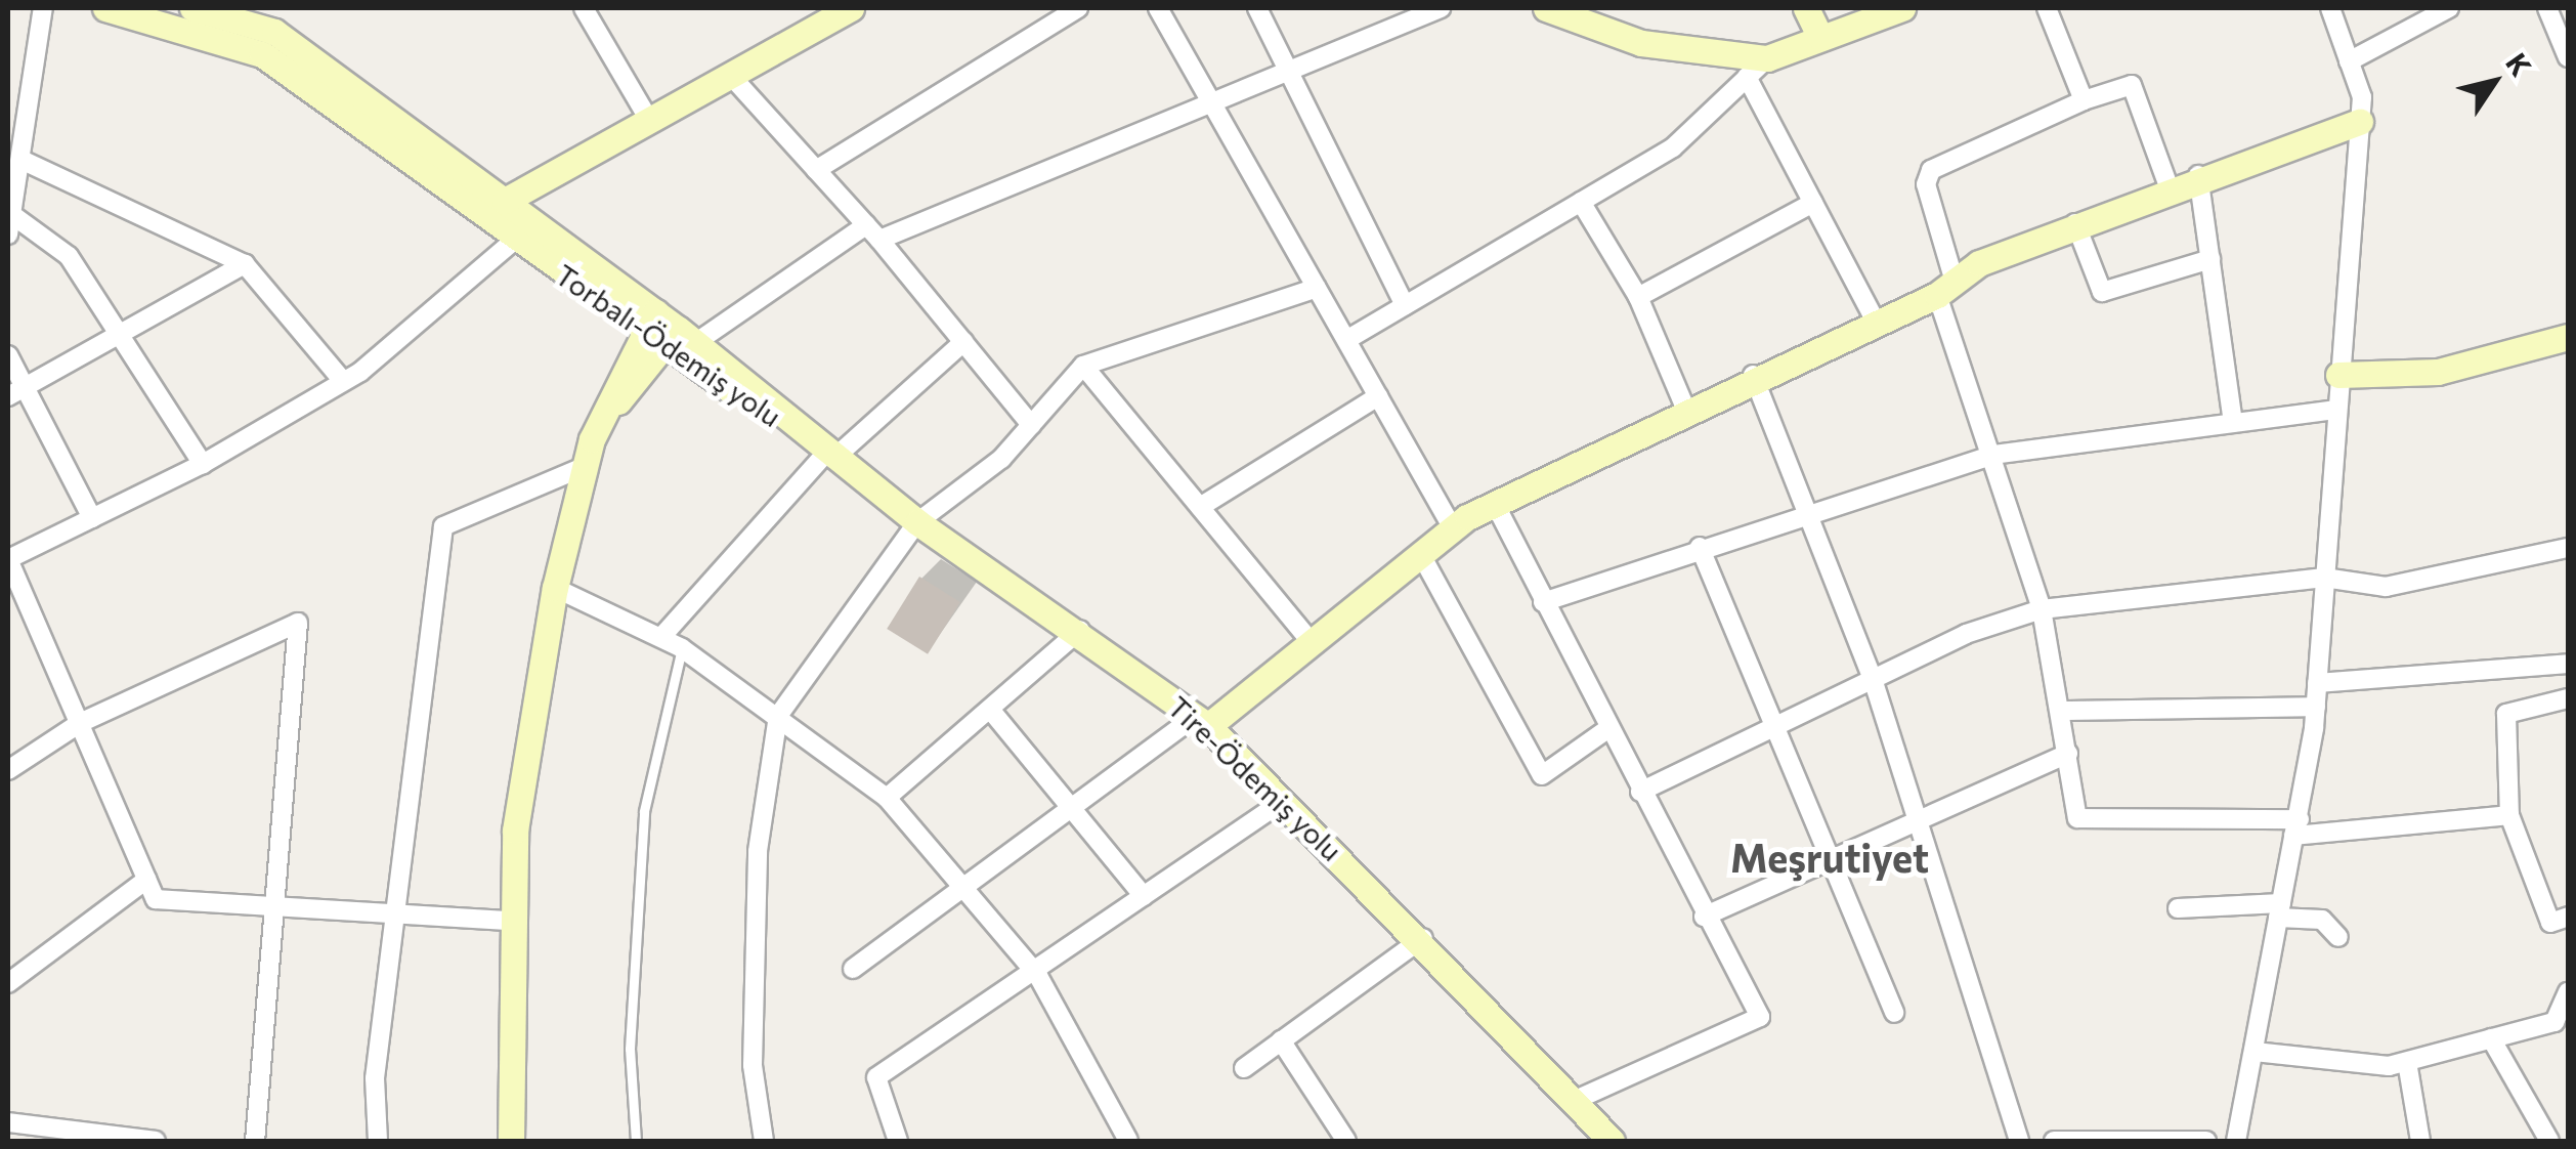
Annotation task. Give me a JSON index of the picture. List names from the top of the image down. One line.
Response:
{"streets":{"street":["Torbalı-Ödemiş yolu","Tire-Ödemiş yolu"]},"crossings":[["Torbalı-Ödemiş yolu","Tire-Ödemiş yolu"]],"districts":["Meşrutiyet"],"north":"top right"}
